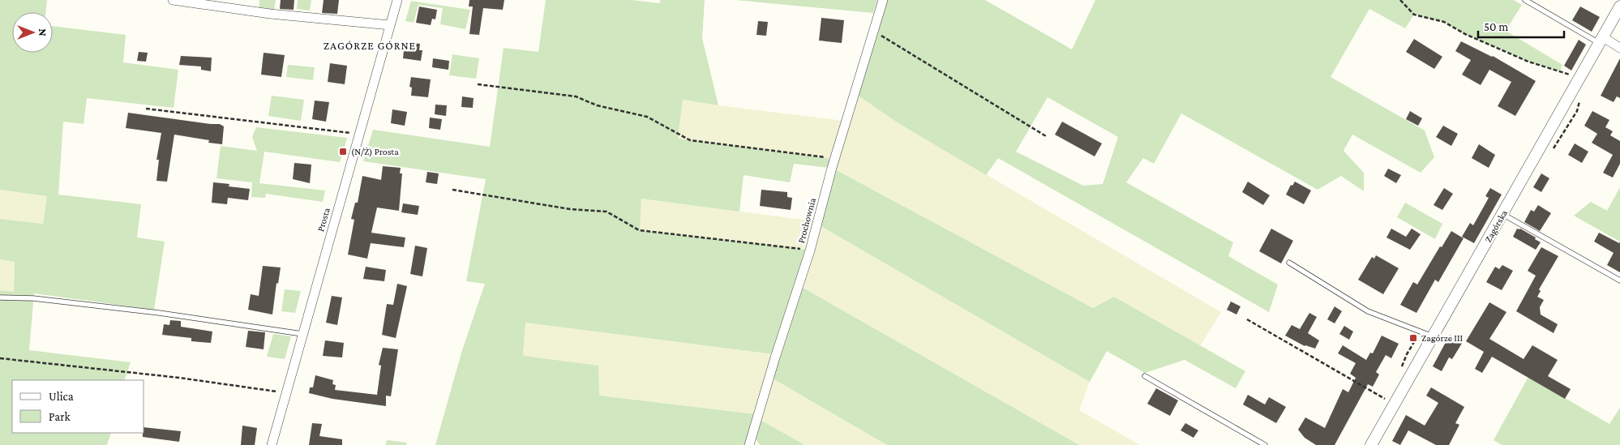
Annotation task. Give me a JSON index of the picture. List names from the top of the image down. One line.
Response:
{"streets":{"street":["Prosta","Prochownia","Zagórska"]},"districts":["ZAGÓRZE GÓRNE"],"places":{"transit":["(N/Ż) Prosta","Zagórze III"]},"legend":["Ulica","Park"],"scale_bar":"50 m","north":"right"}
